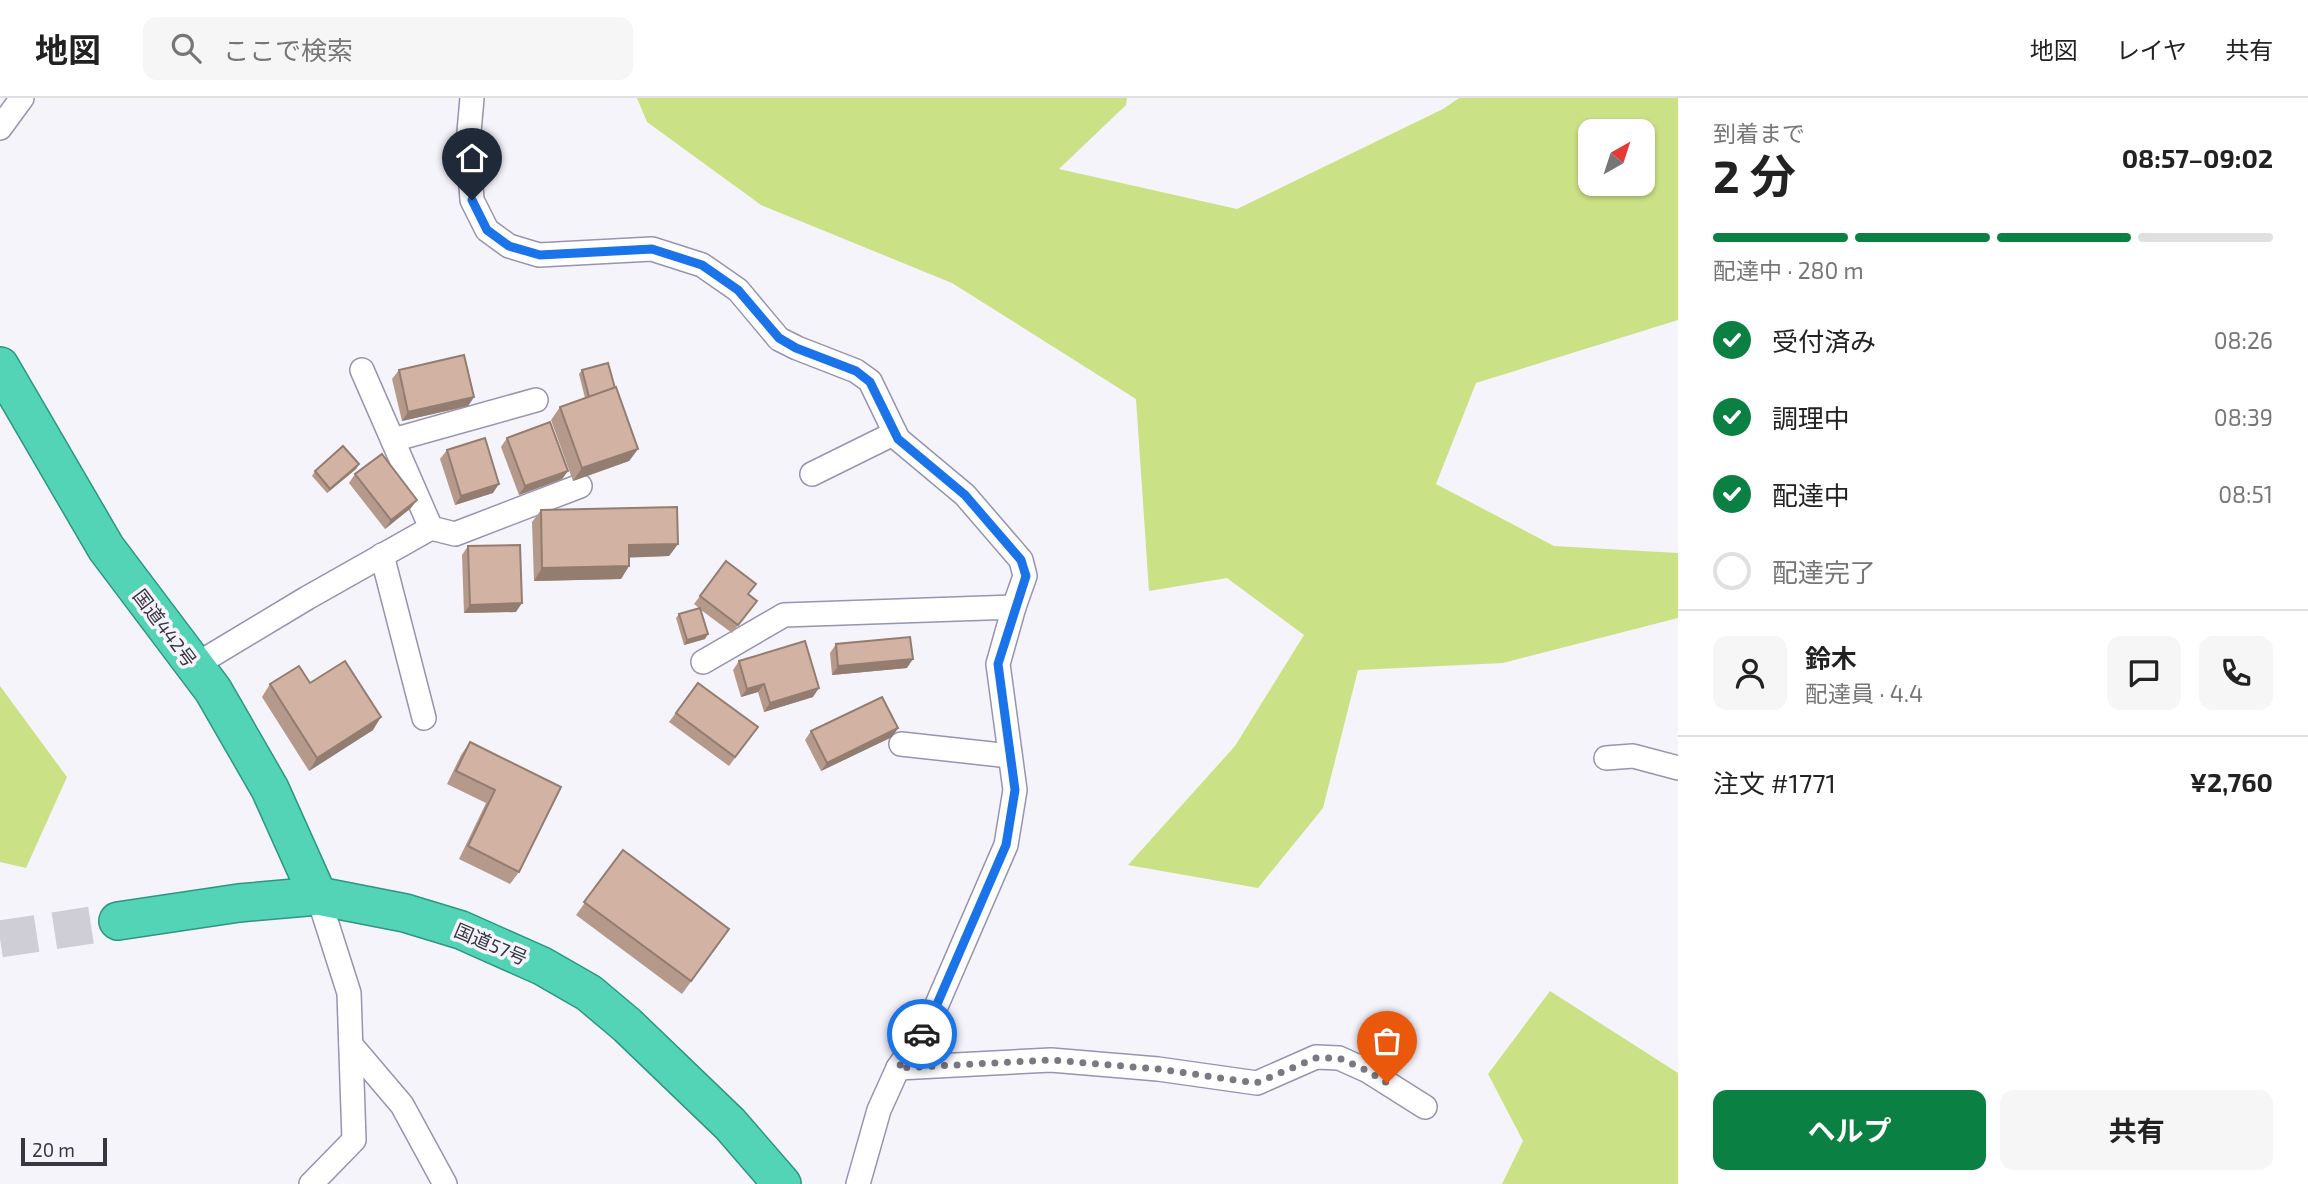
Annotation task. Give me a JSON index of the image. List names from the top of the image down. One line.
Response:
{"streets":{"highway":["国道442号","国道57号"]},"crossings":[["国道442号","国道57号"]],"scale_bar":"20 m","north":"top right","page":{"header":"地図","search":"ここで検索","nav":["地図","レイヤ","共有"],"heading":["2 分","到着まで","08:57–09:02"],"panel":["鈴木","配達員 · 4.4","注文 #1771","¥2,760"],"bar":"配達中 · 280 m","list":[["受付済み","08:26"],["調理中","08:39"],["配達中","08:51"],"配達完了"],"buttons":["ヘルプ","共有"],"scale":"20 m"}}
